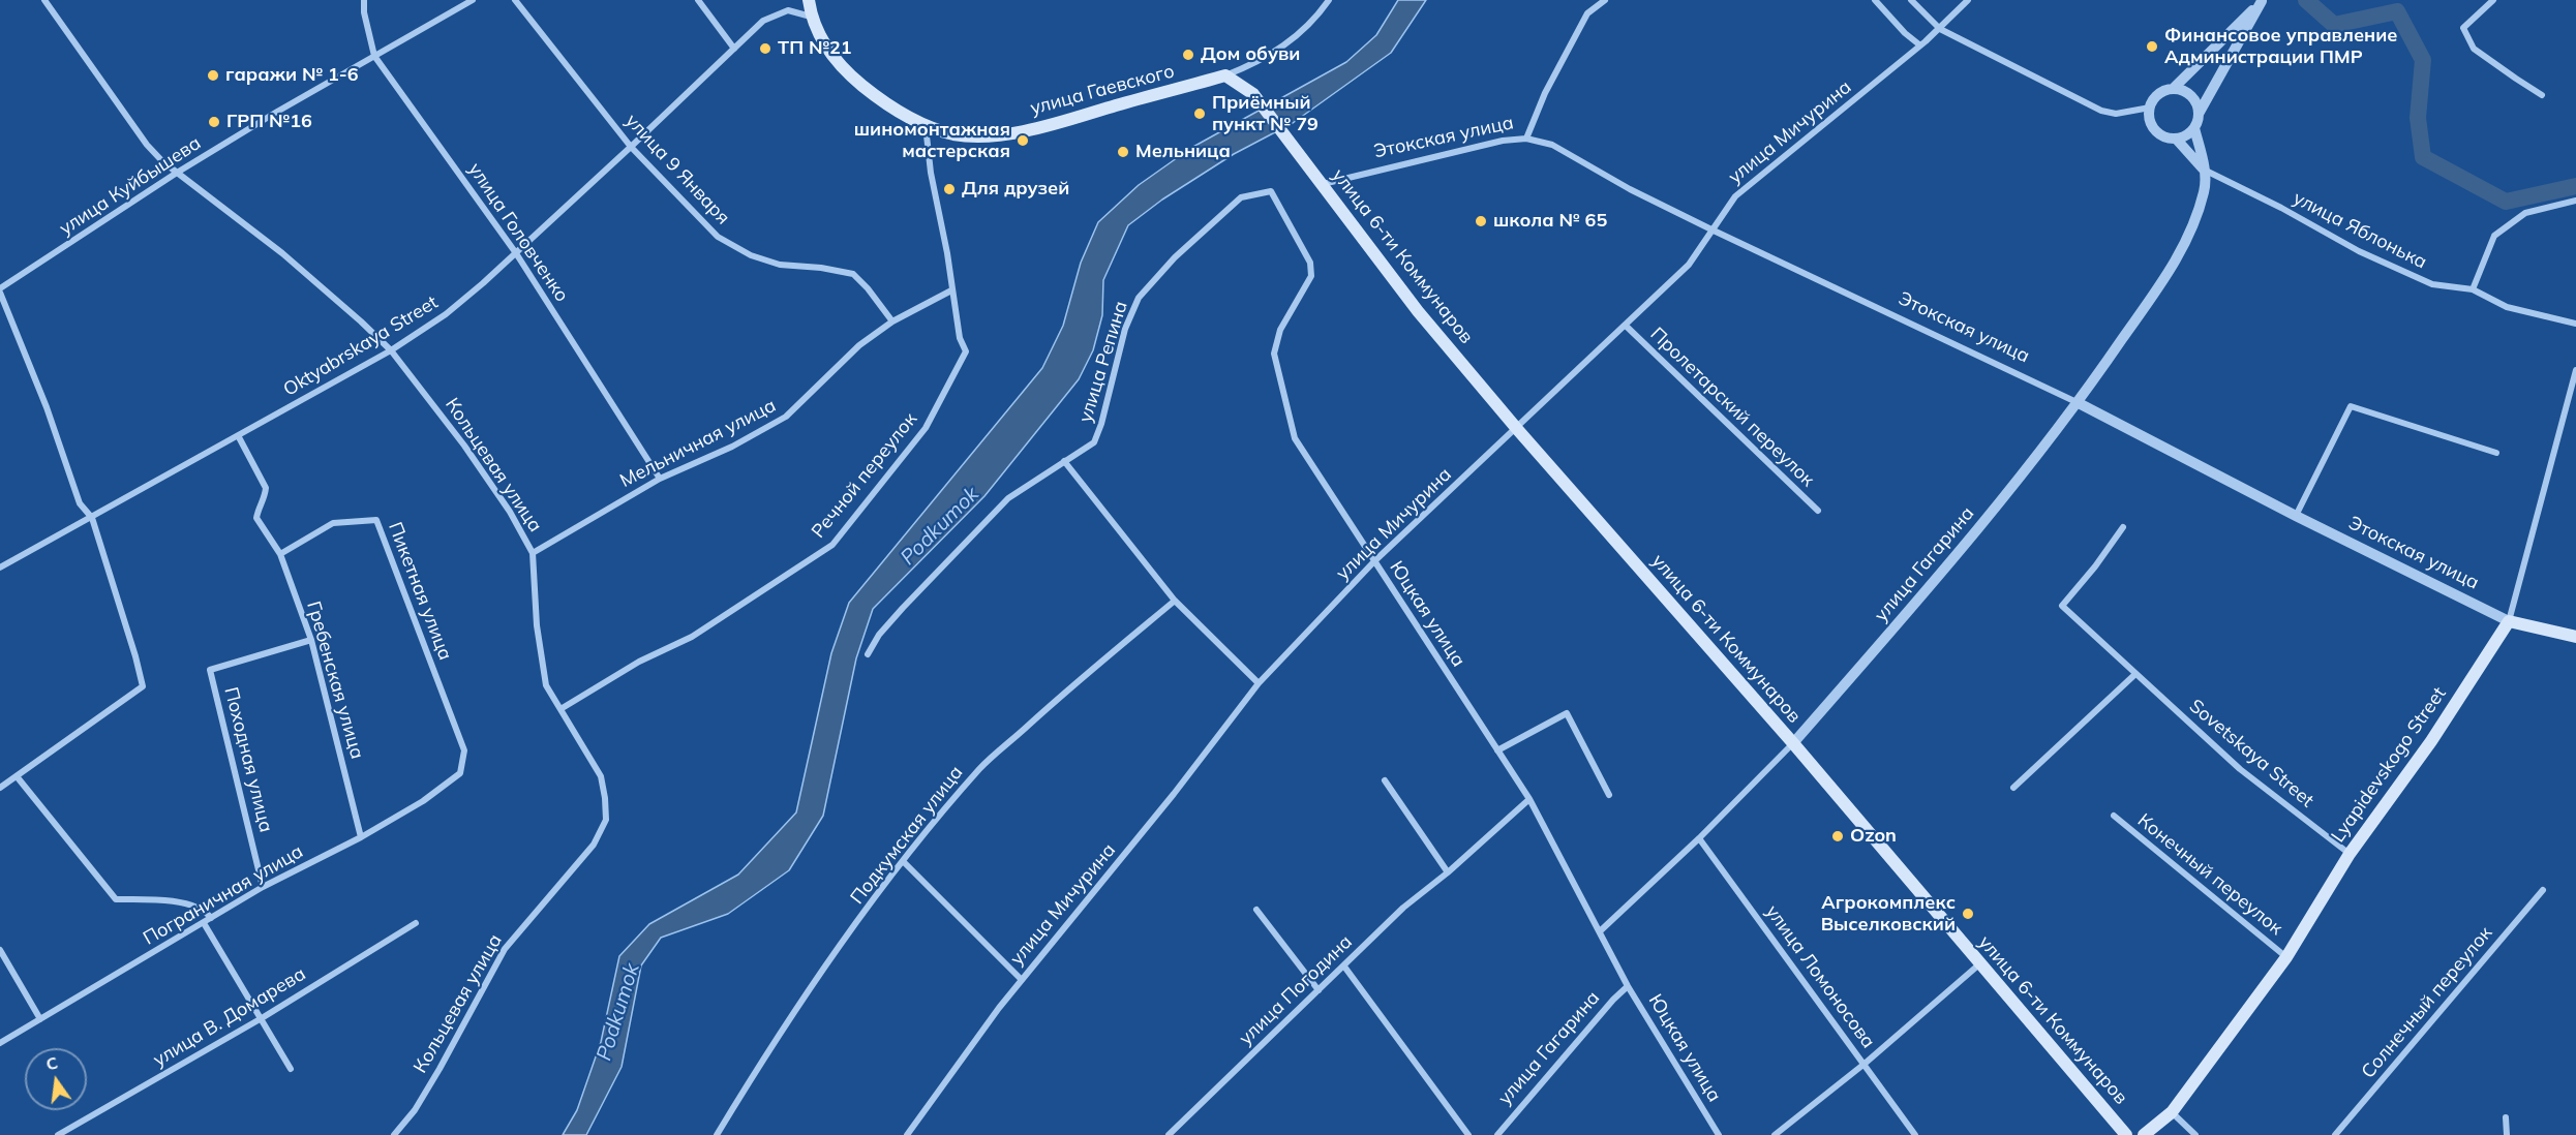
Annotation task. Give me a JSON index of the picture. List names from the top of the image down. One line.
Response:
{"streets":{"main road":["улица Гаевского","Этокская улица","улица 6-ти Коммунаров","Lyapidevskogo Street"],"street":["улица Мичурина","улица 9 Января","улица Куйбышева","улица Яблонька","улица Головченко","Oktyabrskaya Street","улица Репина","Пролетарский переулок","Мельничная улица","Кольцевая улица","Речной переулок","улица Гагарина","Пикетная улица","Юцкая улица","Гребенская улица","Sovetskaya Street","Походная улица","Подкумская улица","Конечный переулок","Пограничная улица","улица Ломоносова","улица Погодина","Солнечный переулок","улица В. Домарева"]},"crossings":[["улица Гаевского","улица 6-ти Коммунаров"],["улица Гаевского","Oktyabrskaya Street"],["улица Гаевского","Речной переулок"],["улица Мичурина","Этокская улица"],["улица Мичурина","улица 6-ти Коммунаров"],["улица Мичурина","Пролетарский переулок"],["улица Мичурина","Юцкая улица"],["Этокская улица","улица 6-ти Коммунаров"],["Этокская улица","улица Гагарина"],["Этокская улица","Lyapidevskogo Street"],["улица 9 Января","Oktyabrskaya Street"],["улица 9 Января","Мельничная улица"],["улица Куйбышева","улица Головченко"],["улица Куйбышева","Кольцевая улица"],["улица Яблонька","улица Гагарина"],["улица Головченко","Oktyabrskaya Street"],["улица Головченко","Мельничная улица"],["улица 6-ти Коммунаров","улица Гагарина"],["Oktyabrskaya Street","Кольцевая улица"],["Oktyabrskaya Street","Гребенская улица"],["улица Репина","Юцкая улица"],["Мельничная улица","Кольцевая улица"],["Кольцевая улица","Речной переулок"],["улица Гагарина","Юцкая улица"],["улица Гагарина","улица Ломоносова"],["Пикетная улица","Гребенская улица"],["Пикетная улица","Пограничная улица"],["Юцкая улица","улица Погодина"],["Гребенская улица","Походная улица"],["Гребенская улица","Пограничная улица"],["Sovetskaya Street","Lyapidevskogo Street"],["Походная улица","Пограничная улица"],["Lyapidevskogo Street","Конечный переулок"]],"water":["Podkumok"],"places":["Финансовое управление Администрации ПМР","ТП №21","Дом обуви","гаражи № 1-6","Приёмный пункт № 79","ГРП №16","шиномонтажная мастерская","Мельница","Для друзей","школа № 65","Ozon","Агрокомплекс Выселковский"],"north":"top"}
